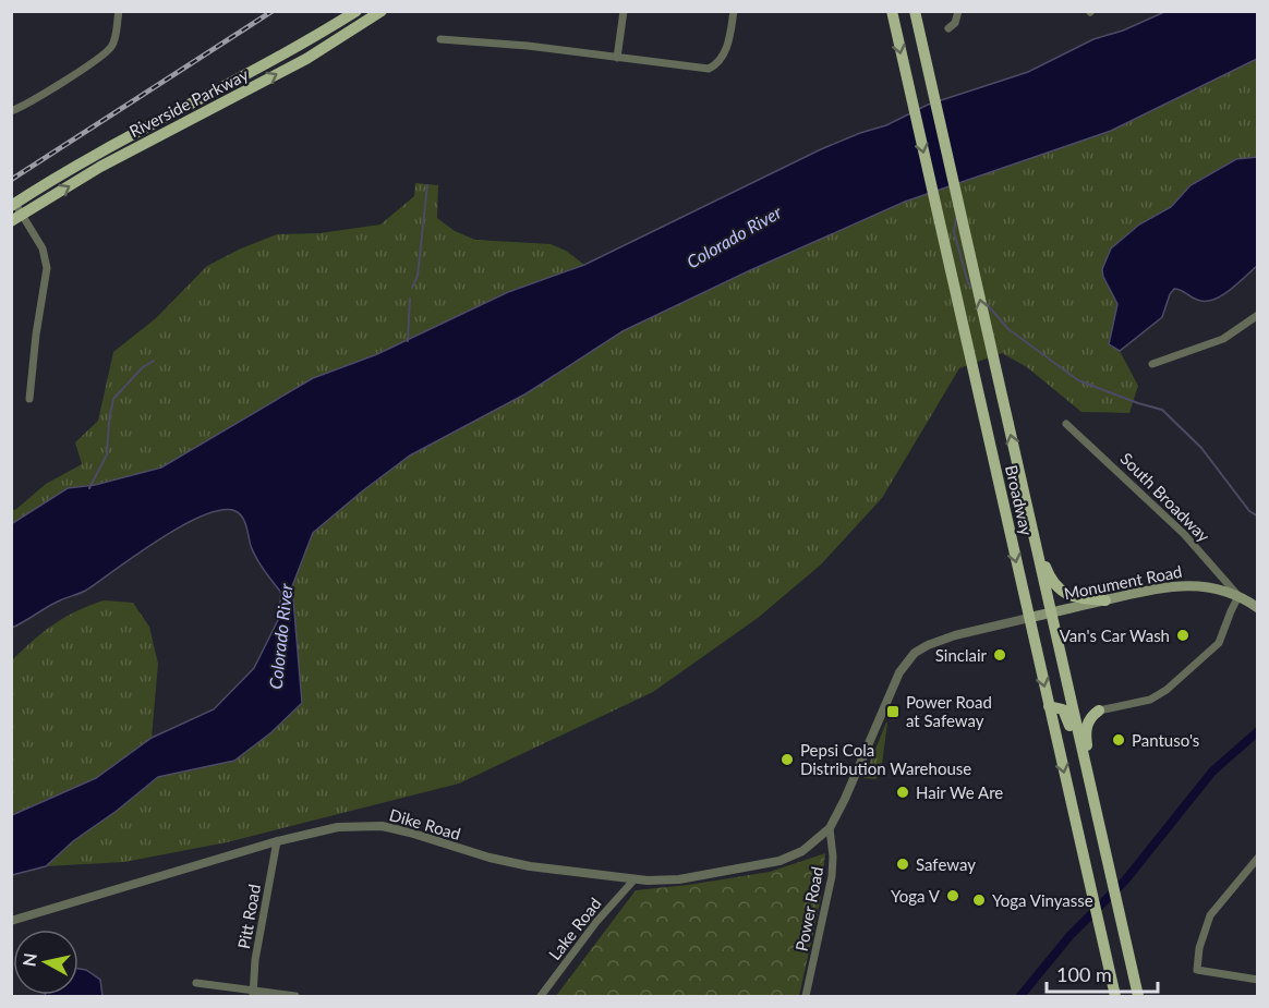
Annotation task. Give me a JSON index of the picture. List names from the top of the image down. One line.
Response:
{"streets":{"main road":["Riverside Parkway","Broadway","Monument Road"],"street":["South Broadway","Dike Road","Power Road","Pitt Road","Lake Road"]},"crossings":[["South Broadway","Monument Road"],["Broadway","Monument Road"],["Dike Road","Power Road"],["Dike Road","Pitt Road"],["Dike Road","Lake Road"]],"water":["Colorado River"],"places":{"other":["Van's Car Wash","Sinclair","Pantuso's","Pepsi Cola Distribution Warehouse","Hair We Are","Safeway","Yoga V","Yoga Vinyasse"],"transit":["Power Road at Safeway"]},"scale_bar":"100 m","north":"left"}
